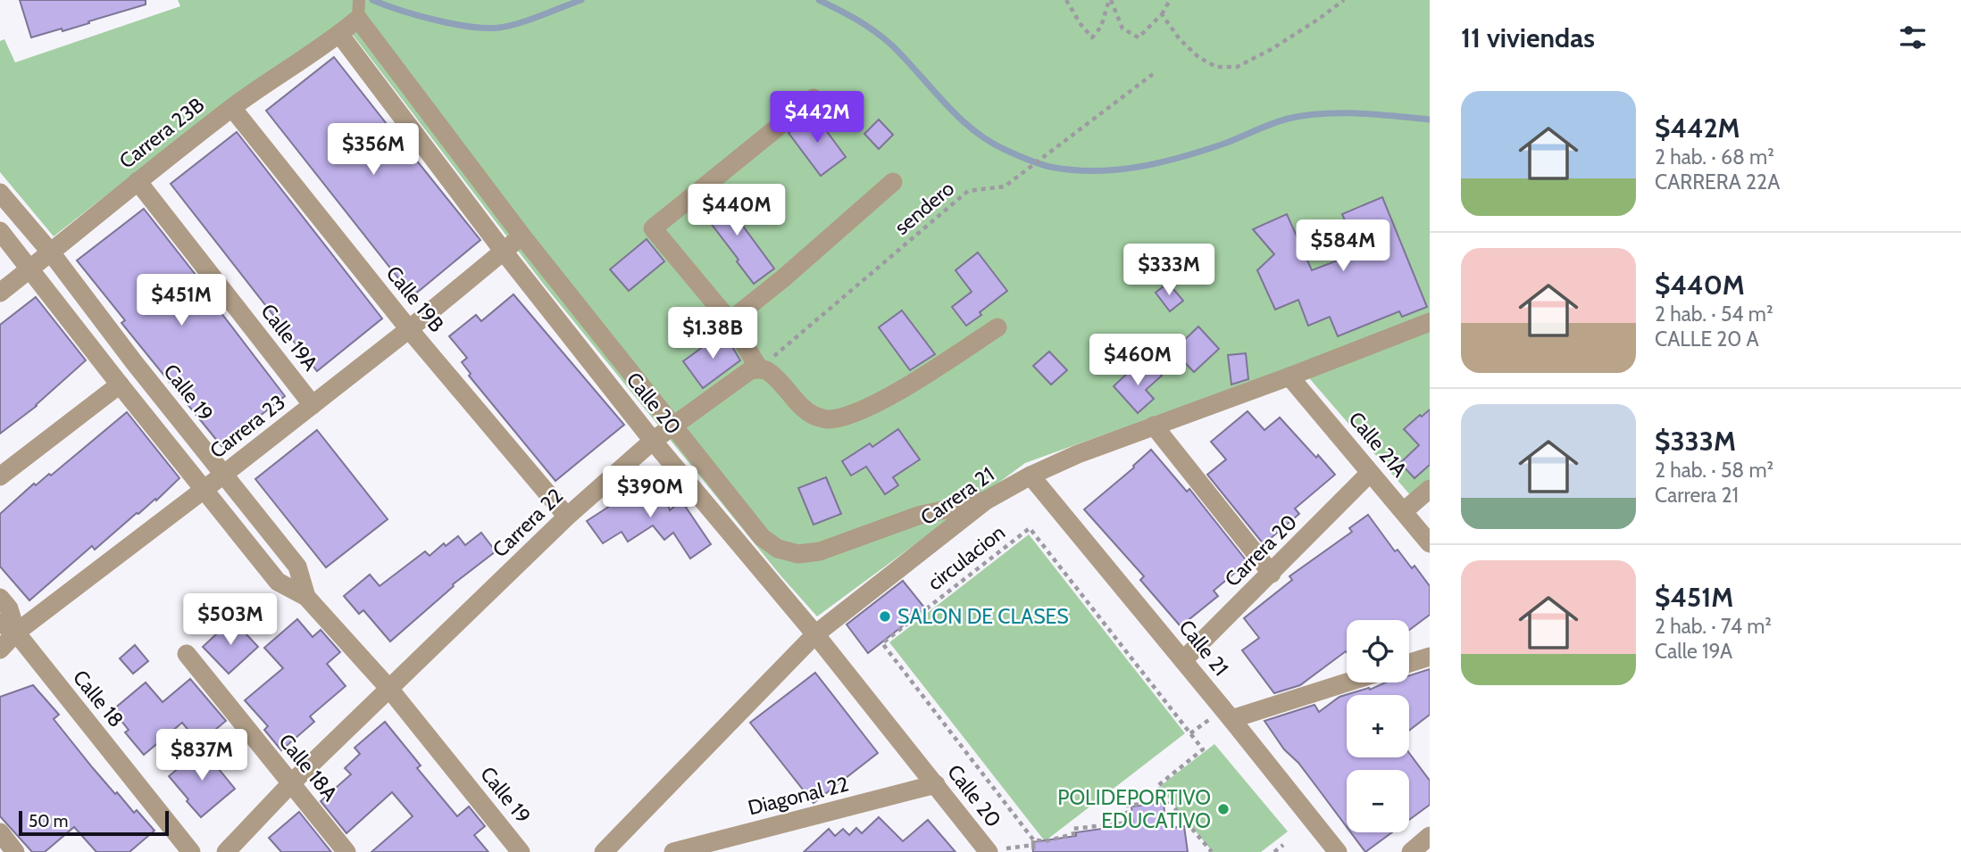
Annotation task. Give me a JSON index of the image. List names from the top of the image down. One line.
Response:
{"streets":{"street":["Carrera 23B","Calle 19B","Calle 19A","Calle 19","Calle 20","Carrera 23","Calle 21A","Carrera 21","Carrera 22","Carrera 20","Calle 21","Calle 18","Calle 18A","Diagonal 22"],"path":["sendero","circulacion"]},"crossings":[["Carrera 23B","Calle 19B"],["Carrera 23B","Calle 19A"],["Carrera 23B","Calle 19"],["Carrera 23B","Calle 20"],["sendero","Carrera 22"],["Calle 19B","Carrera 23"],["Calle 19B","Carrera 22"],["Calle 19A","Carrera 23"],["Calle 19","Carrera 23"],["Calle 19","Carrera 22"],["Calle 20","Carrera 23"],["Calle 20","Carrera 21"],["Calle 20","Carrera 22"],["Calle 20","Diagonal 22"],["Carrera 23","Calle 18"],["Calle 21A","Carrera 21"],["Calle 21A","Carrera 20"],["Carrera 21","Calle 21"],["Carrera 22","Calle 18A"],["Carrera 20","Calle 21"]],"places":["SALON DE CLASES","POLIDEPORTIVO EDUCATIVO"],"scale_bar":"50 m","page":{"heading":"11 viviendas","list":[{"name":"$442M","note":"2 hab. · 68 m² · CARRERA 22A"},{"name":"$440M","note":"2 hab. · 54 m² · CALLE 20 A"},{"name":"$333M","note":"2 hab. · 58 m² · Carrera 21"},{"name":"$451M","note":"2 hab. · 74 m² · Calle 19A"}],"price":["$442M","$356M","$440M","$584M","$333M","$451M","$1.38B","$460M","$390M","$503M","$837M"],"map_buttons":["+","−"],"scale":"50 m"}}
